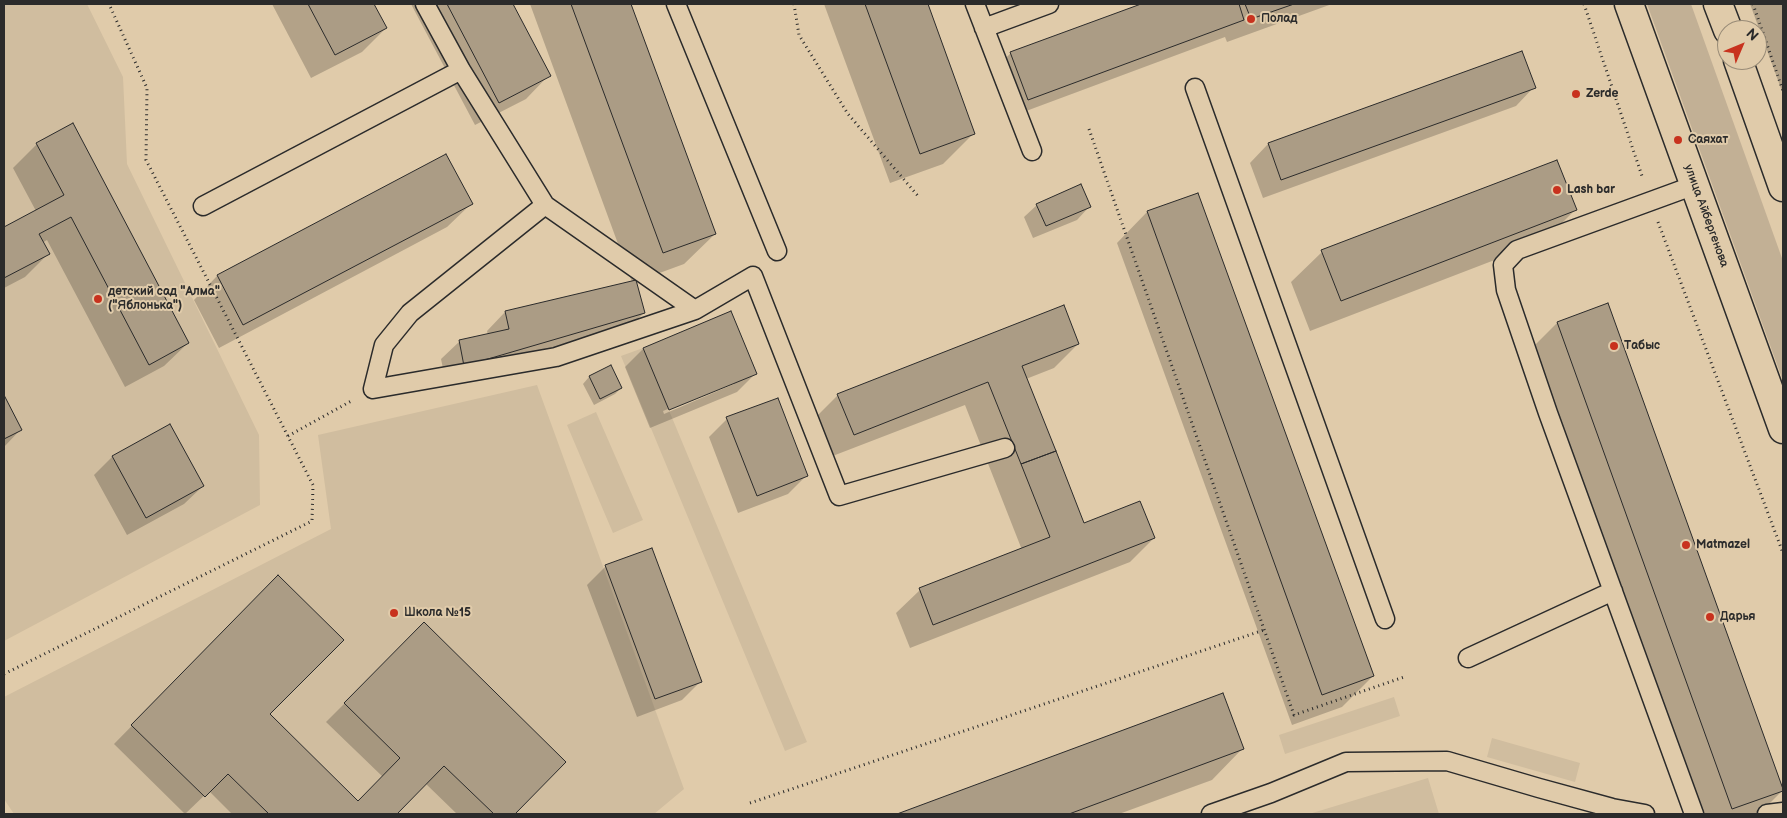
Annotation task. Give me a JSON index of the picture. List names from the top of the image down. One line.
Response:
{"streets":{"street":["улица Айбергенова"]},"places":["Полад","Zerde","Саяхат","Lash bar","детский сад \"Алма\" (\"Яблонька\")","Табыс","Matmazel","Школа №15","Дарья"],"north":"top right"}
